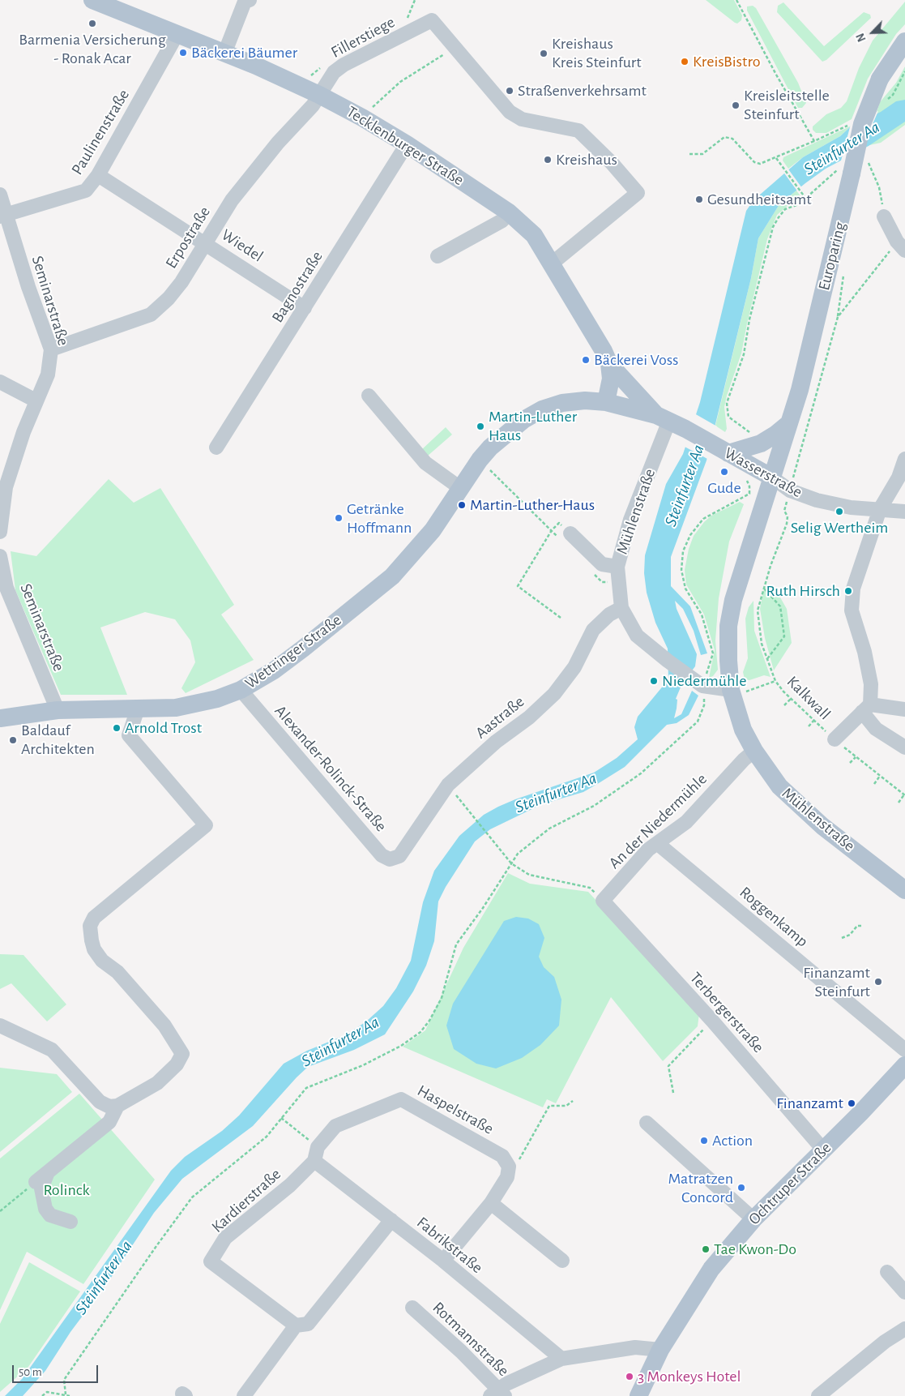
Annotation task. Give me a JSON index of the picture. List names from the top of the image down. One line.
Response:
{"streets":{"main road":["Tecklenburger Straße","Europaring","Wasserstraße","Mühlenstraße","Wettringer Straße","Ochtruper Straße"],"street":["Fillerstiege","Paulinenstraße","Erpostraße","Wiedel","Bagnostraße","Seminarstraße","Aastraße","Alexander-Rolinck-Straße","An der Niedermühle","Roggenkamp","Terbergerstraße","Haspelstraße","Kardierstraße","Fabrikstraße","Rotmannstraße"],"path":["Kalkwall"]},"crossings":[["Fillerstiege","Tecklenburger Straße"],["Fillerstiege","Erpostraße"],["Paulinenstraße","Tecklenburger Straße"],["Paulinenstraße","Wiedel"],["Paulinenstraße","Seminarstraße"],["Tecklenburger Straße","Erpostraße"],["Tecklenburger Straße","Bagnostraße"],["Tecklenburger Straße","Wasserstraße"],["Tecklenburger Straße","Wettringer Straße"],["Erpostraße","Wiedel"],["Erpostraße","Seminarstraße"],["Wiedel","Bagnostraße"],["Europaring","Wasserstraße"],["Europaring","Mühlenstraße"],["Seminarstraße","Wettringer Straße"],["Wasserstraße","Mühlenstraße"],["Wasserstraße","Wettringer Straße"],["Wasserstraße","Kalkwall"],["Mühlenstraße","Aastraße"],["Mühlenstraße","An der Niedermühle"],["Wettringer Straße","Alexander-Rolinck-Straße"],["Aastraße","Alexander-Rolinck-Straße"],["An der Niedermühle","Roggenkamp"],["An der Niedermühle","Terbergerstraße"],["Terbergerstraße","Ochtruper Straße"],["Haspelstraße","Kardierstraße"],["Haspelstraße","Fabrikstraße"],["Kardierstraße","Fabrikstraße"]],"water":["Steinfurter Aa"],"parks":["Rolinck"],"places":["Barmenia Versicherung - Ronak Acar","Bäckerei Bäumer","Kreishaus Kreis Steinfurt","KreisBistro","Straßenverkehrsamt","Kreisleitstelle Steinfurt","Kreishaus","Gesundheitsamt","Bäckerei Voss","Martin-Luther Haus","Gude","Martin-Luther-Haus","Selig Wertheim","Getränke Hoffmann","Ruth Hirsch","Niedermühle","Arnold Trost","Baldauf Architekten","Finanzamt Steinfurt","Finanzamt","Action","Matratzen Concord","Tae Kwon-Do","3 Monkeys Hotel"],"scale_bar":"50 m","north":"bottom left"}
